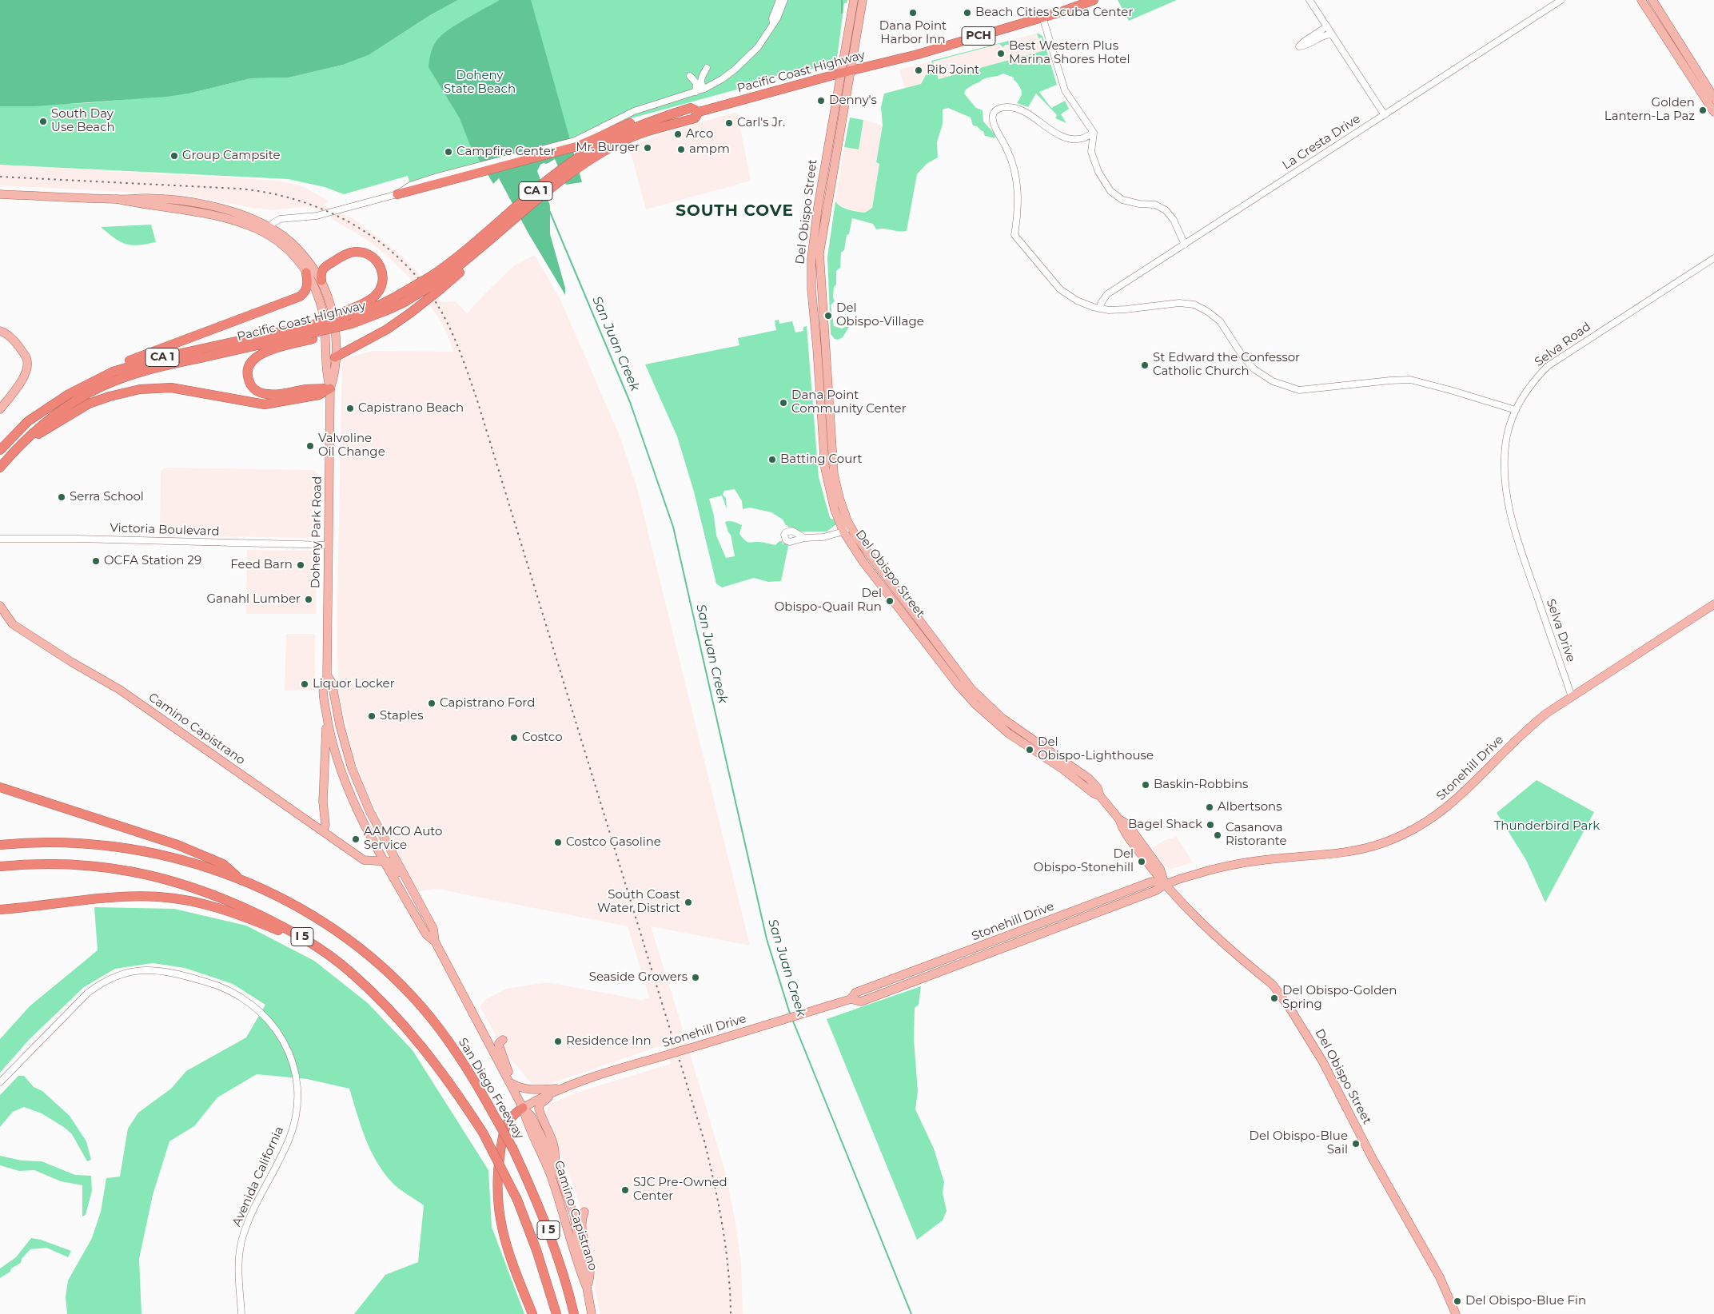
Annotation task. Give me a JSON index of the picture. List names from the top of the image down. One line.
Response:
{"streets":{"highway":["PCH","Pacific Coast Highway","CA 1","I 5","San Diego Freeway"],"main road":["Del Obispo Street","Doheny Park Road","Camino Capistrano","Stonehill Drive"],"street":["La Cresta Drive","Selva Road","Victoria Boulevard","Selva Drive","Avenida California"]},"crossings":[["Pacific Coast Highway","Del Obispo Street"],["Del Obispo Street","Stonehill Drive"],["Selva Road","Selva Drive"],["Victoria Boulevard","Doheny Park Road"],["Doheny Park Road","Camino Capistrano"],["Selva Drive","Stonehill Drive"],["Camino Capistrano","Stonehill Drive"]],"districts":["SOUTH COVE"],"water":["San Juan Creek"],"parks":["Doheny State Beach","Thunderbird Park"],"places":["Dana Point Harbor Inn","Beach Cities Scuba Center","Best Western Plus Marina Shores Hotel","Rib Joint","Denny's","Golden Lantern-La Paz","South Day Use Beach","Carl's Jr.","Arco","Mr. Burger","ampm","Campfire Center","Group Campsite","Del Obispo-Village","St Edward the Confessor Catholic Church","Dana Point Community Center","Capistrano Beach","Valvoline Oil Change","Batting Court","Serra School","OCFA Station 29","Feed Barn","Ganahl Lumber","Del Obispo-Quail Run","Liquor Locker","Capistrano Ford","Staples","Costco","Del Obispo-Lighthouse","Baskin-Robbins","Albertsons","Bagel Shack","Casanova Ristorante","AAMCO Auto Service","Costco Gasoline","Del Obispo-Stonehill","South Coast Water District","Seaside Growers","Del Obispo-Golden Spring","Residence Inn","Del Obispo-Blue Sail","SJC Pre-Owned Center","Del Obispo-Blue Fin"]}
